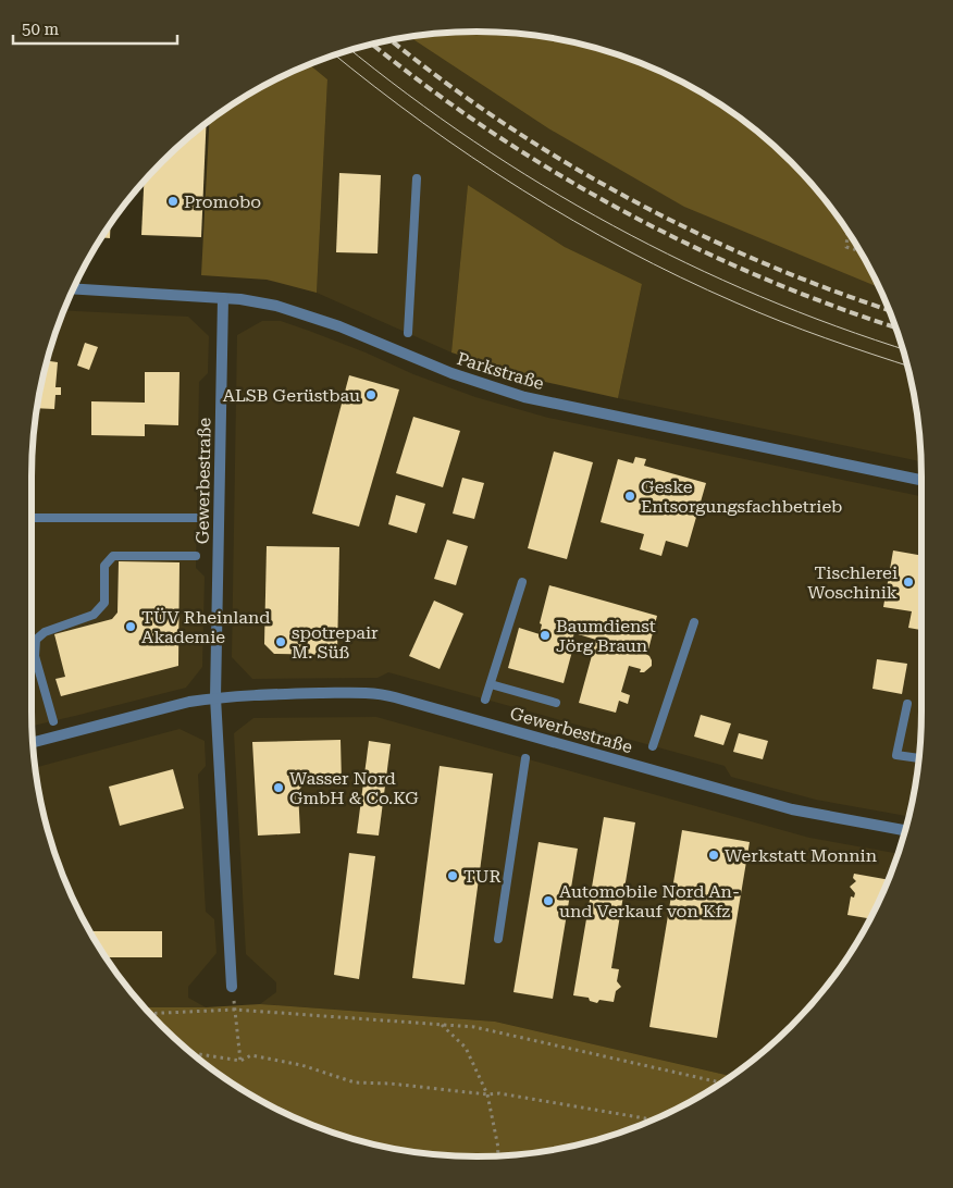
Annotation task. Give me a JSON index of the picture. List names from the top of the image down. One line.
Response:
{"streets":{"street":["Parkstraße","Gewerbestraße"]},"crossings":[["Parkstraße","Gewerbestraße"]],"places":["Promobo","ALSB Gerüstbau","Geske Entsorgungsfachbetrieb","Tischlerei Woschinik","TÜV Rheinland Akademie","Baumdienst Jörg Braun","spotrepair M. Süß","Wasser Nord GmbH & Co.KG","Werkstatt Monnin","TUR","Automobile Nord An- und Verkauf von Kfz"],"scale_bar":"50 m"}
